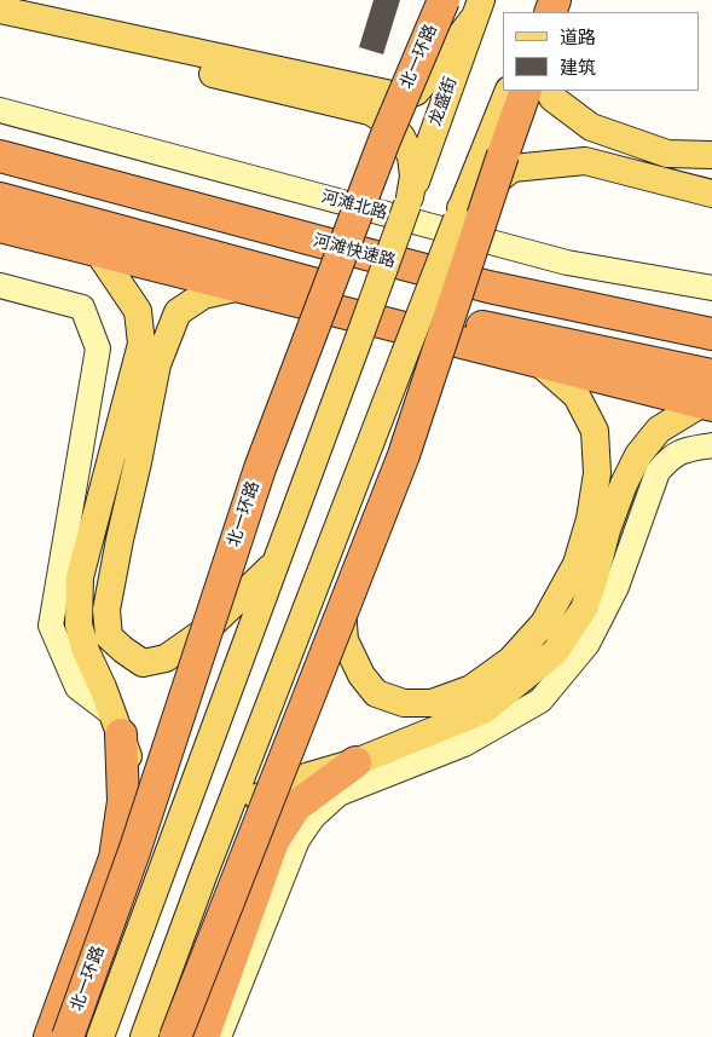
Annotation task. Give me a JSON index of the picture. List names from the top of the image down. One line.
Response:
{"streets":{"highway":["北一环路","河滩快速路"],"main road":["龙盛街"],"street":["河滩北路"]},"legend":["道路","建筑"]}
